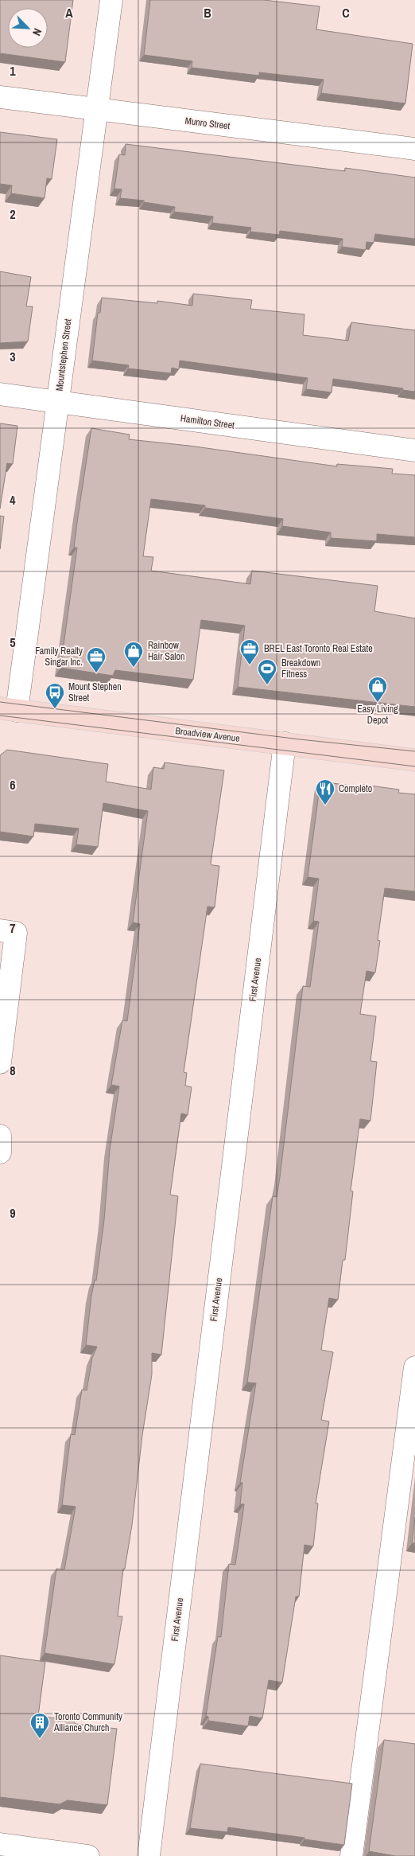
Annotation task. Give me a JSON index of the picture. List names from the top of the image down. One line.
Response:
{"streets":{"main road":["Broadview Avenue"],"street":["Munro Street","Mountstephen Street","Hamilton Street","First Avenue"]},"crossings":[["Munro Street","Mountstephen Street"],["Mountstephen Street","Hamilton Street"],["Mountstephen Street","Broadview Avenue"],["Broadview Avenue","First Avenue"]],"places":{"office":["BREL East Toronto Real Estate","Family Realty Singar Inc."],"shop":["Rainbow Hair Salon","Easy Living Depot"],"sports":["Breakdown Fitness"],"bus stop":["Mount Stephen Street"],"restaurant":["Completo"],"building":["Toronto Community Alliance Church"]},"north":"bottom right","grid":{"columns":["A","B","C"],"rows":["1","2","3","4","5","6","7","8","9"]}}
